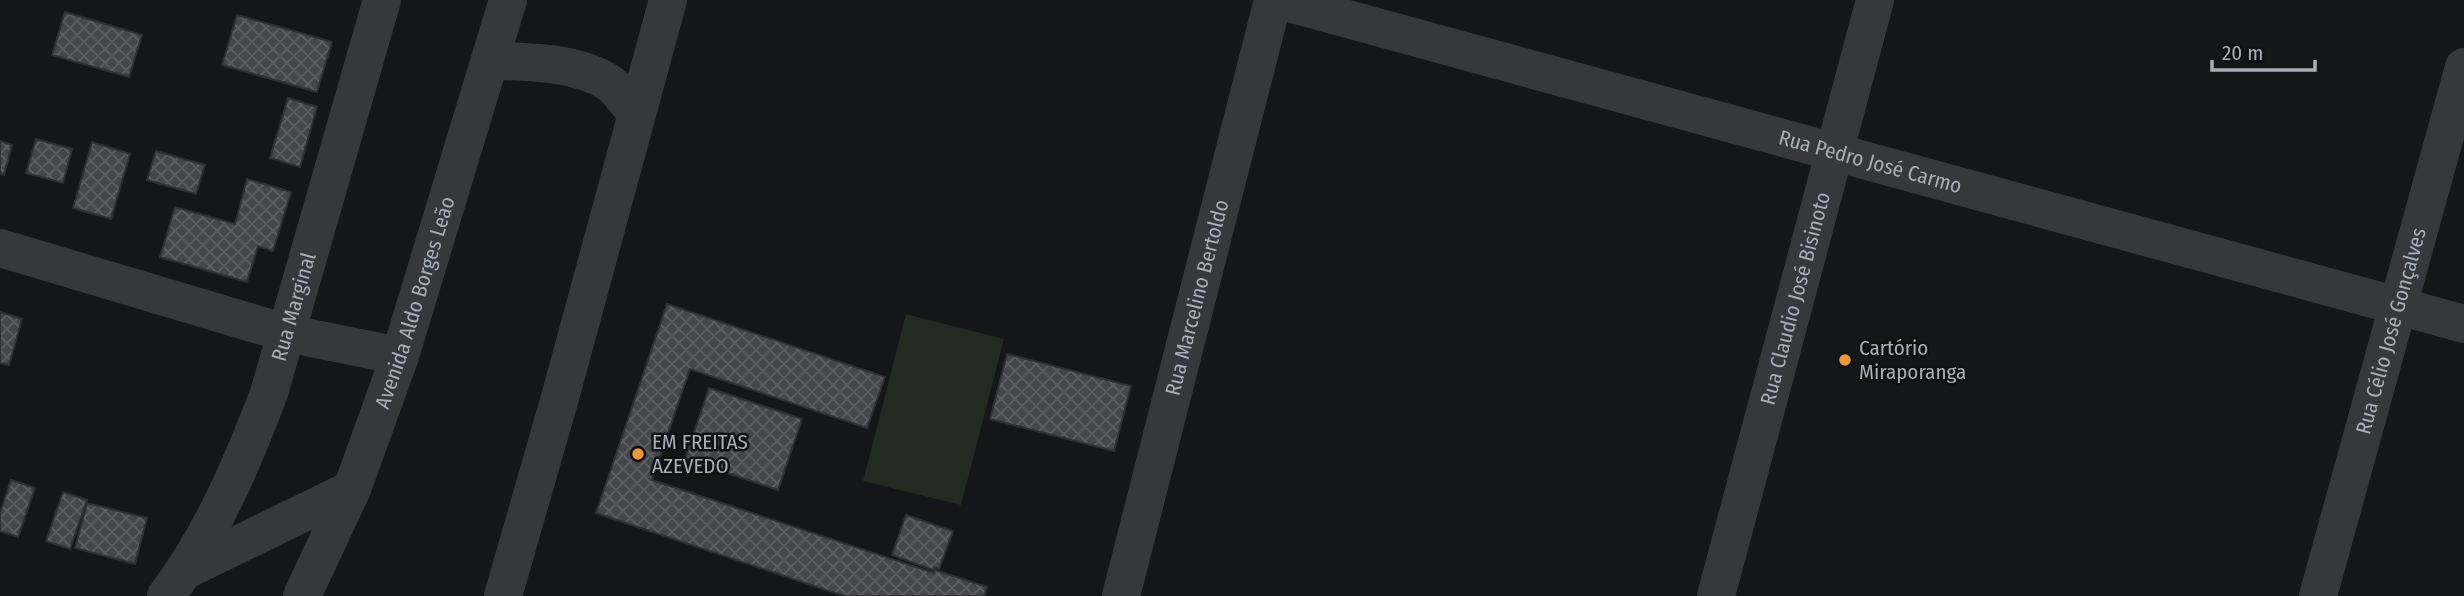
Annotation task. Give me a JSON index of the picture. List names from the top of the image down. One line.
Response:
{"streets":{"street":["Rua Pedro José Carmo","Rua Marcelino Bertoldo","Rua Claudio José Bisinoto","Avenida Aldo Borges Leão","Rua Marginal","Rua Célio José Gonçalves"]},"crossings":[["Rua Pedro José Carmo","Rua Marcelino Bertoldo"],["Rua Pedro José Carmo","Rua Claudio José Bisinoto"],["Rua Pedro José Carmo","Rua Célio José Gonçalves"]],"places":["Cartório Miraporanga","EM FREITAS AZEVEDO"],"scale_bar":"20 m"}
